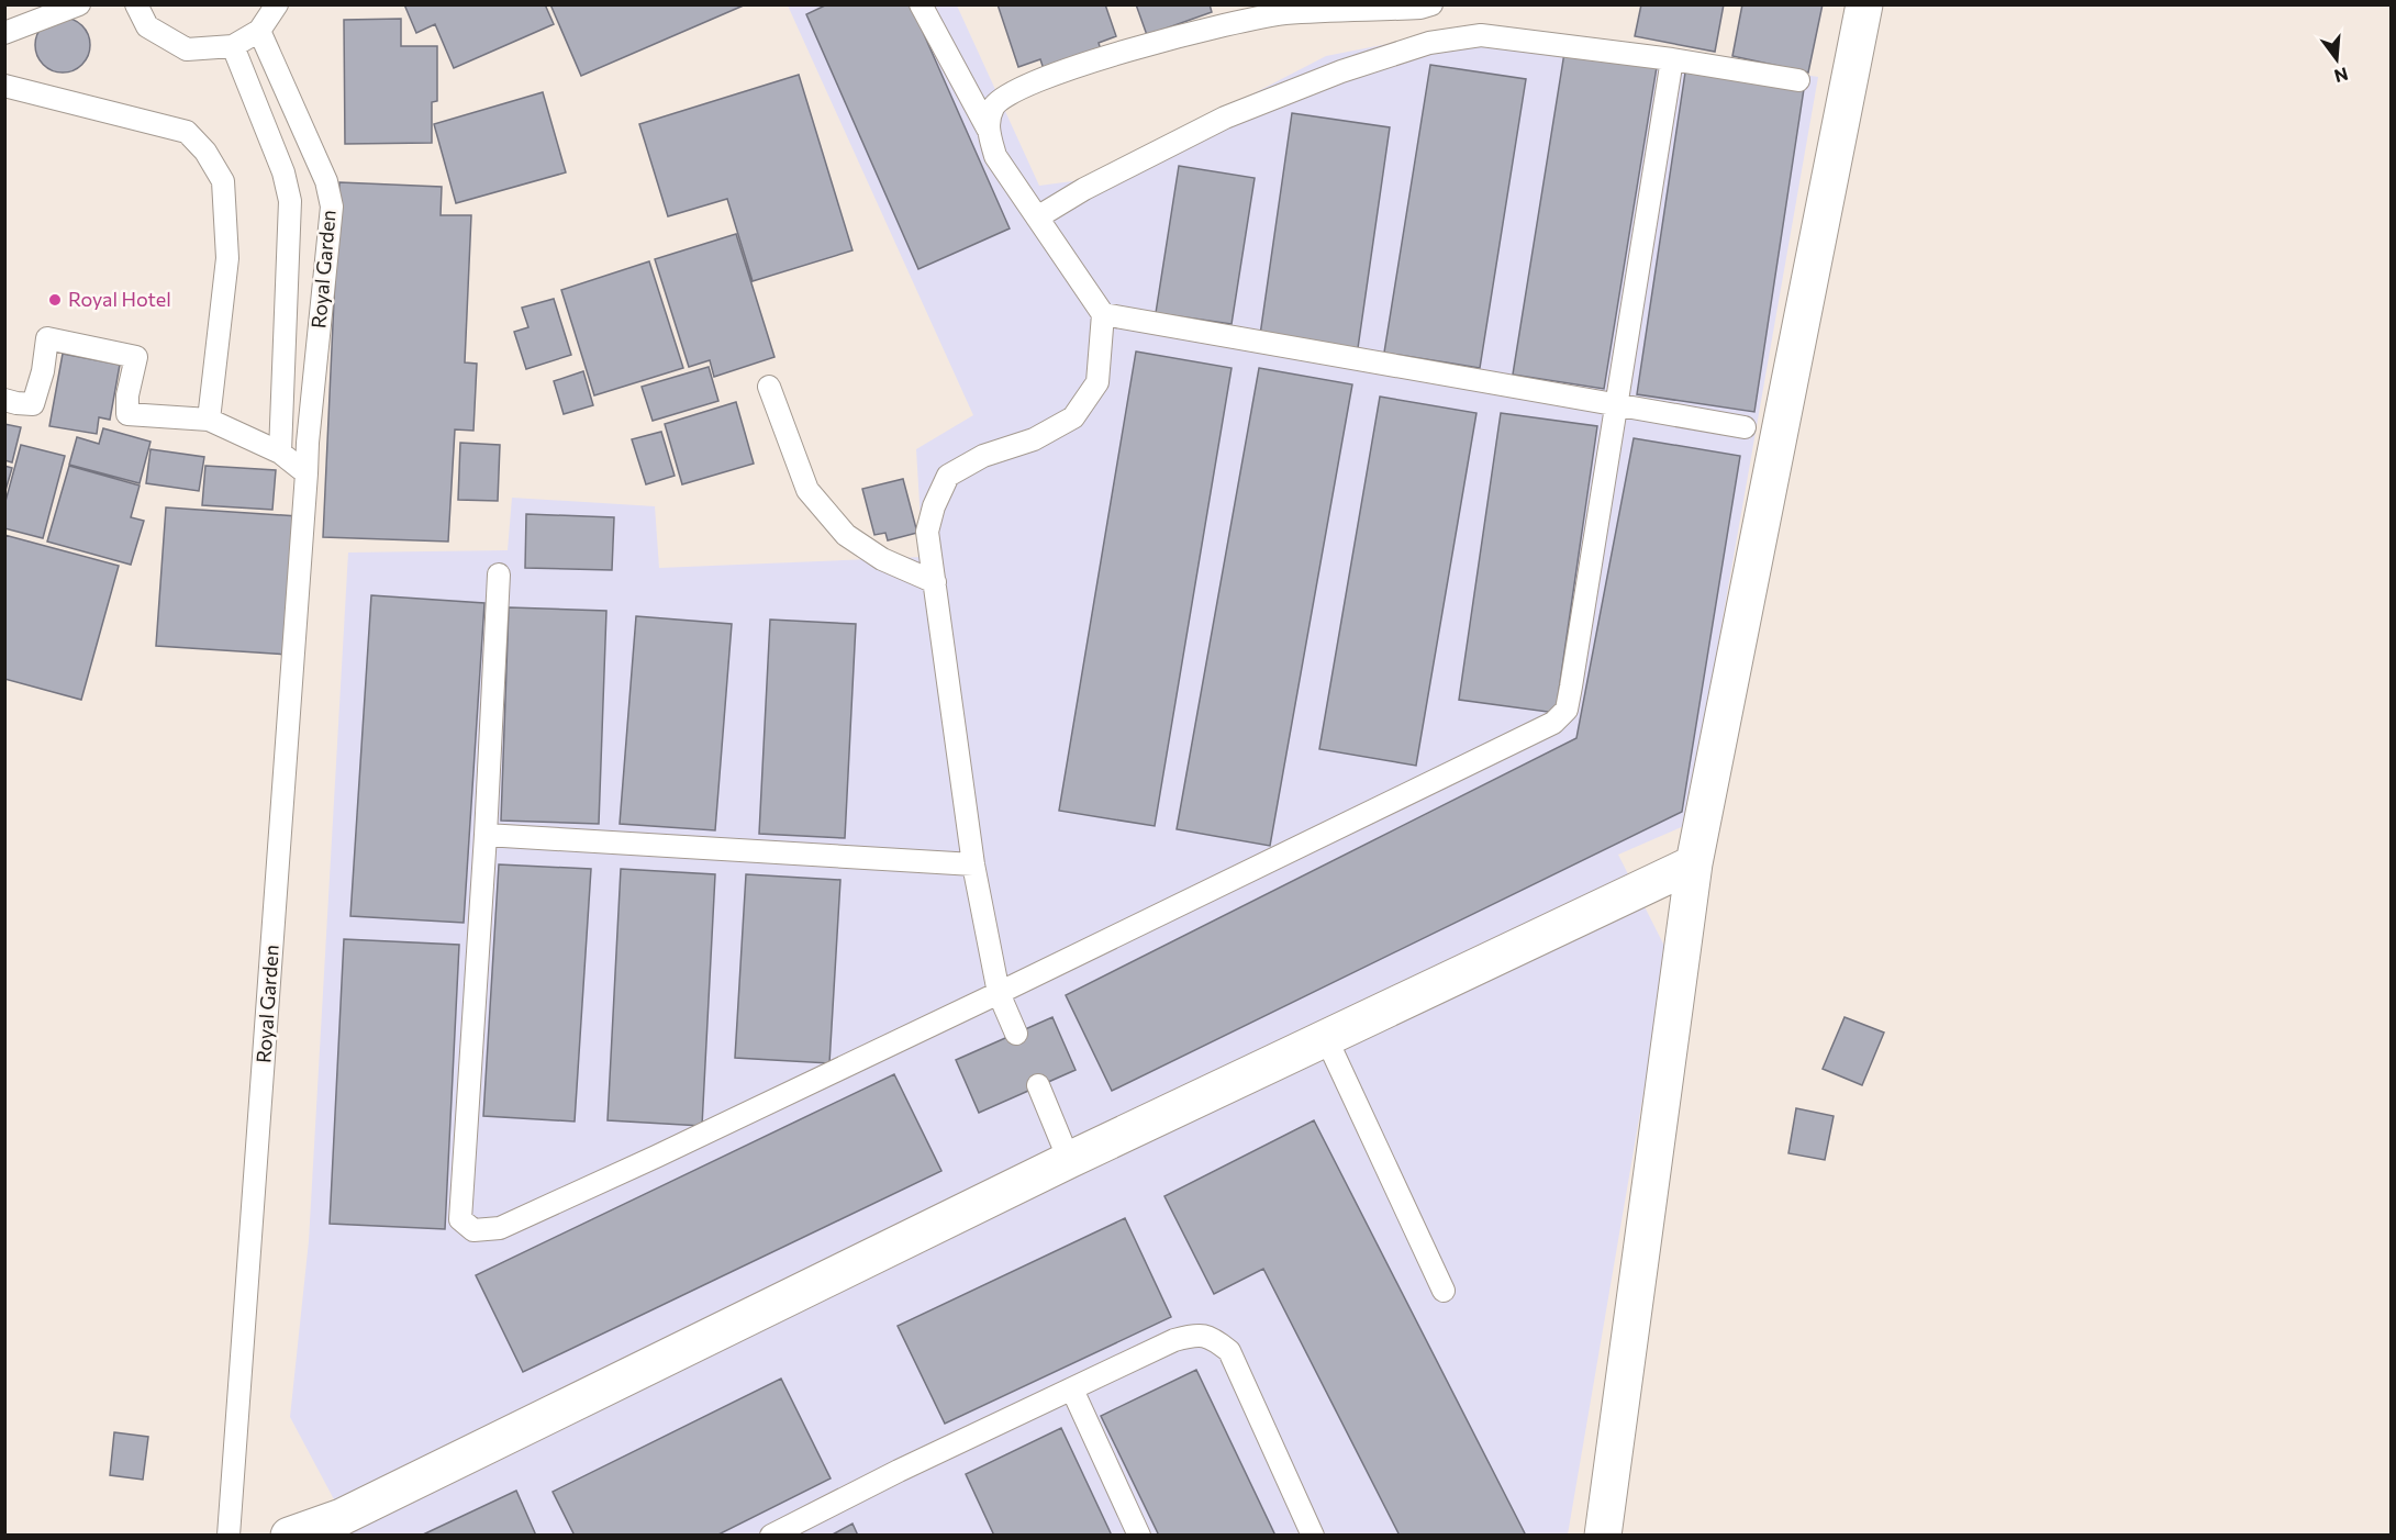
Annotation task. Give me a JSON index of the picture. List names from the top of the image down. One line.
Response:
{"streets":{"lane":["Royal Garden"]},"places":["Royal Hotel"],"north":"bottom"}
